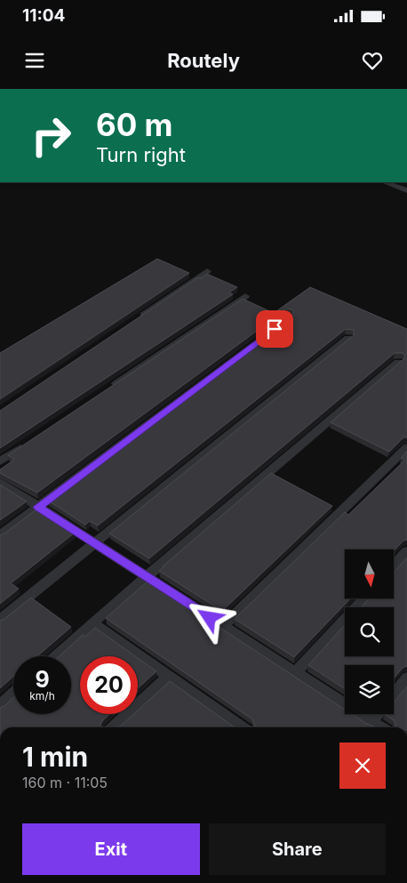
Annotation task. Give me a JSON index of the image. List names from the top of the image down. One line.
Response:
{"north":"bottom","page":{"status":"11:04","header":"Routely","turn":["60 m","Turn right"],"speed":"9 km/h","limit":"20","heading":["1 min","160 m · 11:05"],"buttons":["Exit","Share"]}}
